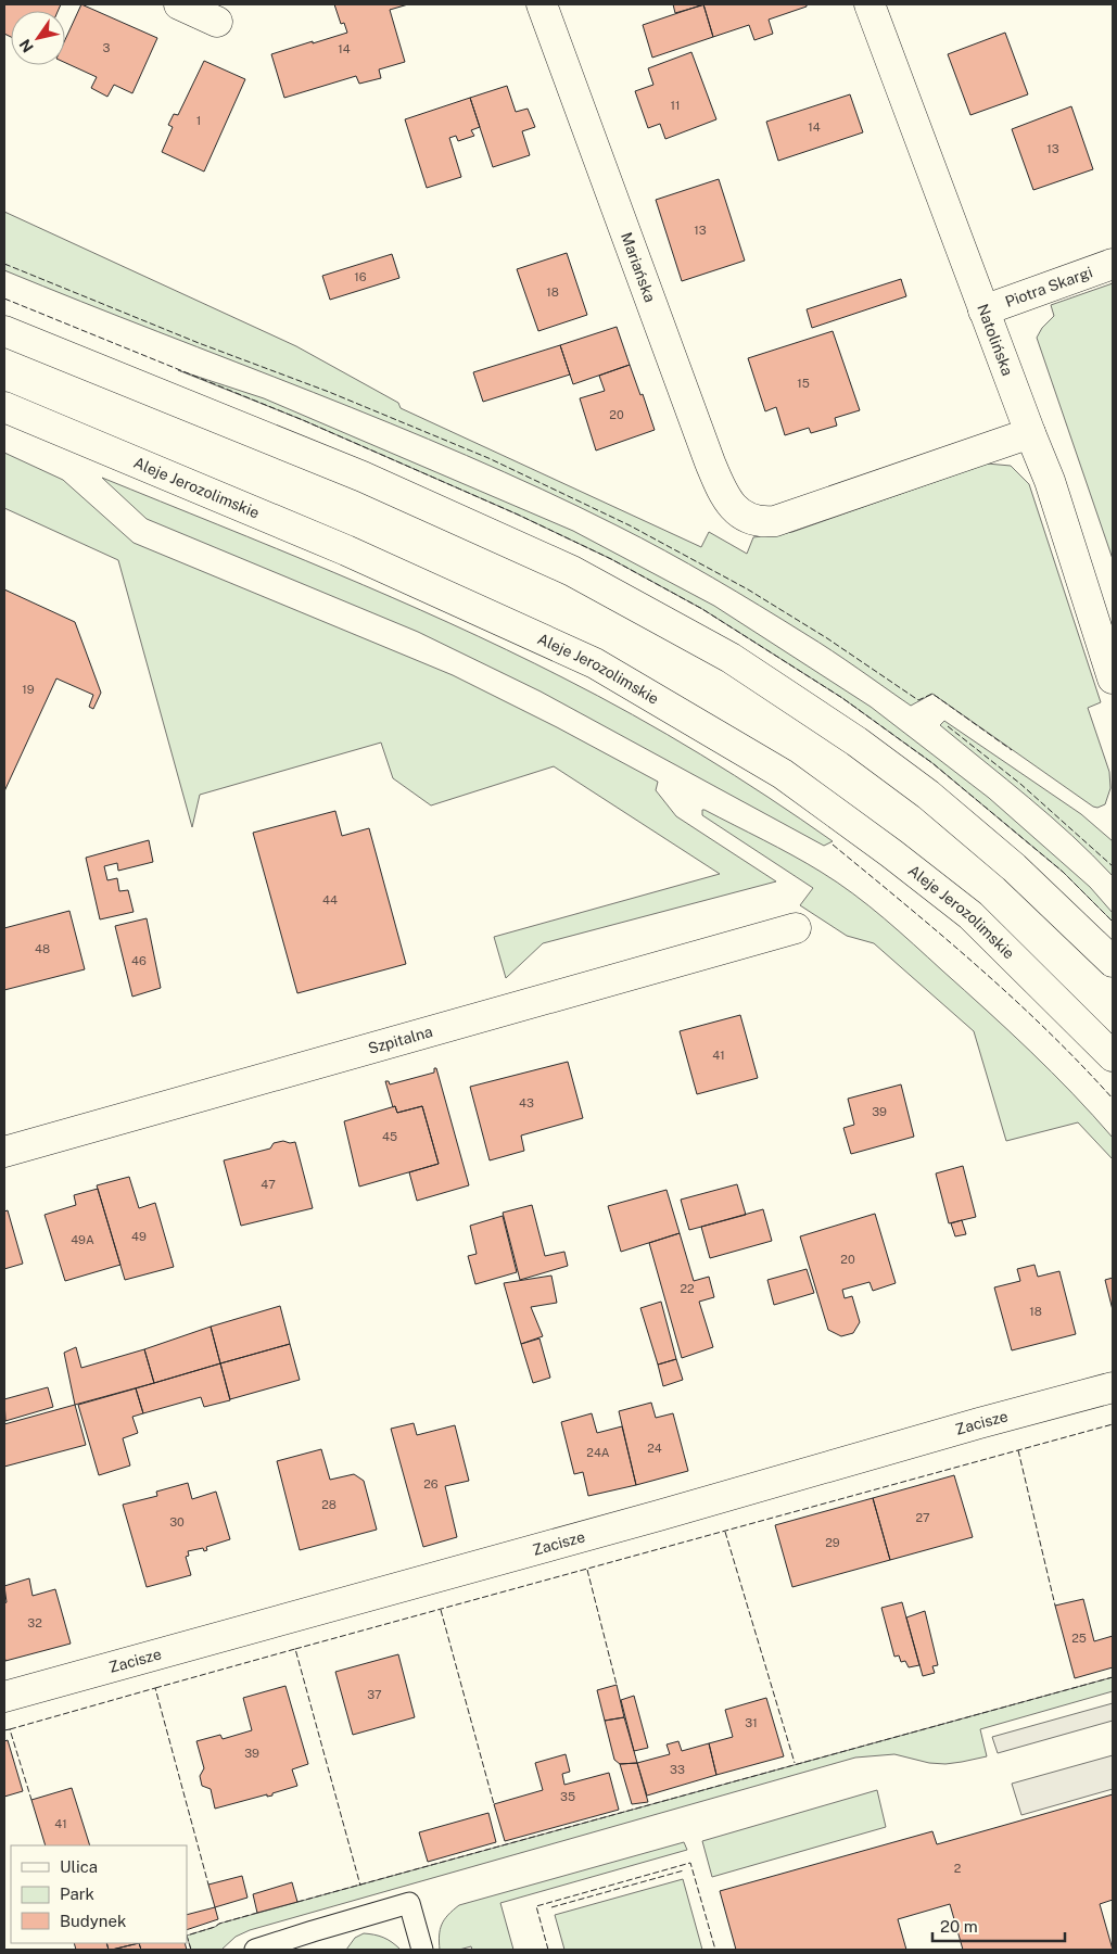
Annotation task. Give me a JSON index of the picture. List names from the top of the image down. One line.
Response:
{"streets":{"street":["Mariańska","Piotra Skargi","Natolińska","Aleje Jerozolimskie","Szpitalna","Zacisze"]},"crossings":[["Mariańska","Natolińska"],["Piotra Skargi","Natolińska"]],"house_numbers":["3","14","11","1","14","13","13","16","18","15","20","19","44","48","46","41","43","39","45","47","49","49A","20","22","18","24","24A","26","28","27","30","29","32","25","37","31","39","33","35","41","2"],"legend":["Ulica","Park","Budynek"],"scale_bar":"20 m","north":"bottom left"}
